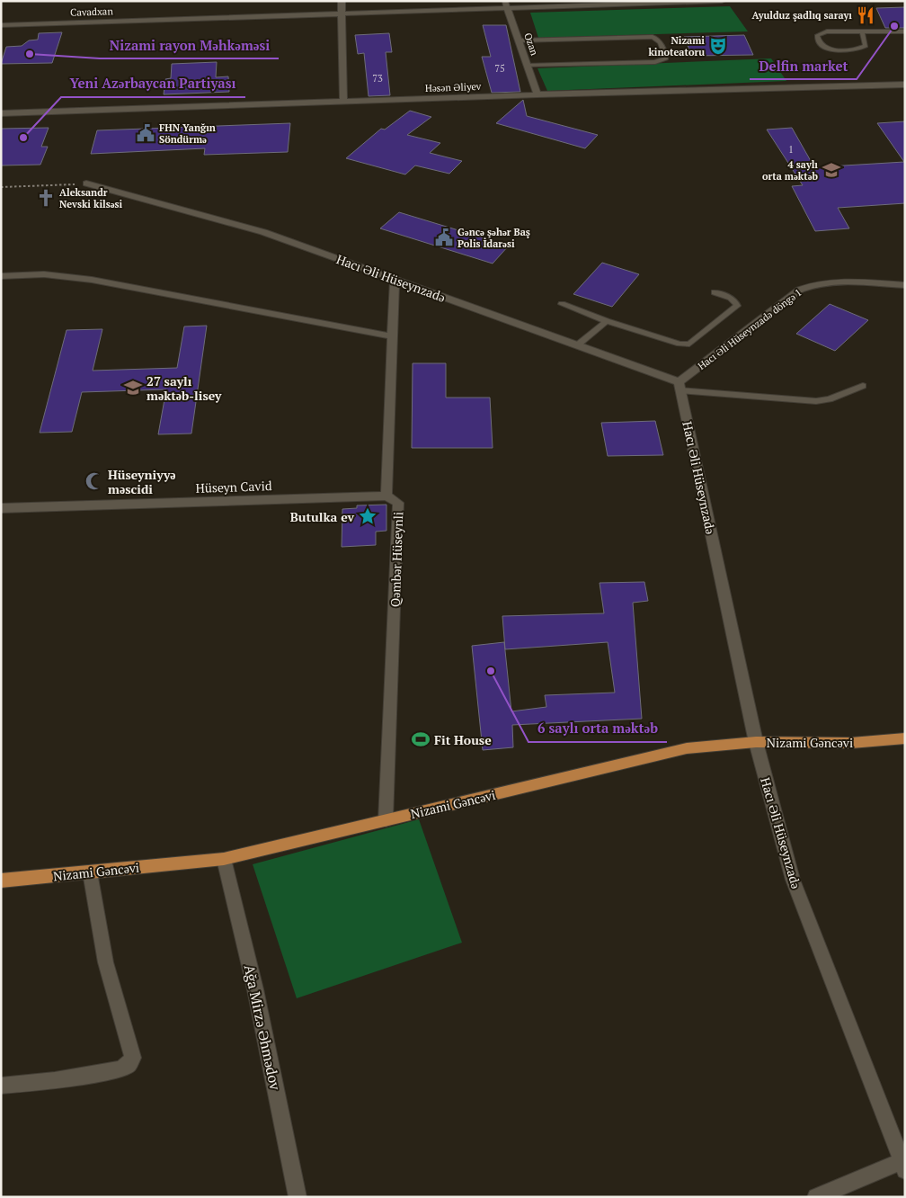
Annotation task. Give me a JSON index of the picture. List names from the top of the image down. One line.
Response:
{"streets":{"main road":["Nizami Gəncəvi"],"street":["Cavadxan","Ozan","Həsən Əliyev","Hacı Əli Hüseynzadə","Hacı Əli Hüseynzadə döngə 1","Hüseyn Cavid","Qəmbər Hüseynli","Ağa Mirzə Əhmədov"]},"crossings":[["Cavadxan","Ozan"],["Ozan","Həsən Əliyev"],["Hacı Əli Hüseynzadə","Hacı Əli Hüseynzadə döngə 1"],["Hacı Əli Hüseynzadə","Qəmbər Hüseynli"],["Hacı Əli Hüseynzadə","Nizami Gəncəvi"],["Hüseyn Cavid","Qəmbər Hüseynli"],["Qəmbər Hüseynli","Nizami Gəncəvi"],["Nizami Gəncəvi","Ağa Mirzə Əhmədov"]],"places":{"restaurant":["Ayulduz şadlıq sarayı"],"other":["Delfin market","Nizami rayon Məhkəməsi","Yeni Azərbaycan Partiyası","6 saylı orta məktəb"],"theatre":["Nizami kinoteatoru"],"public building":["FHN Yanğın Söndürmə","Gəncə şəhər Baş Polis İdarəsi"],"school or university":["4 saylı orta məktəb","27 saylı məktəb-lisey"],"church":["Aleksandr Nevski kilsəsi"],"mosque":["Hüseyniyyə məscidi"],"place":["Butulka ev"],"sports":["Fit House"]},"house_numbers":["75","73","1"]}
